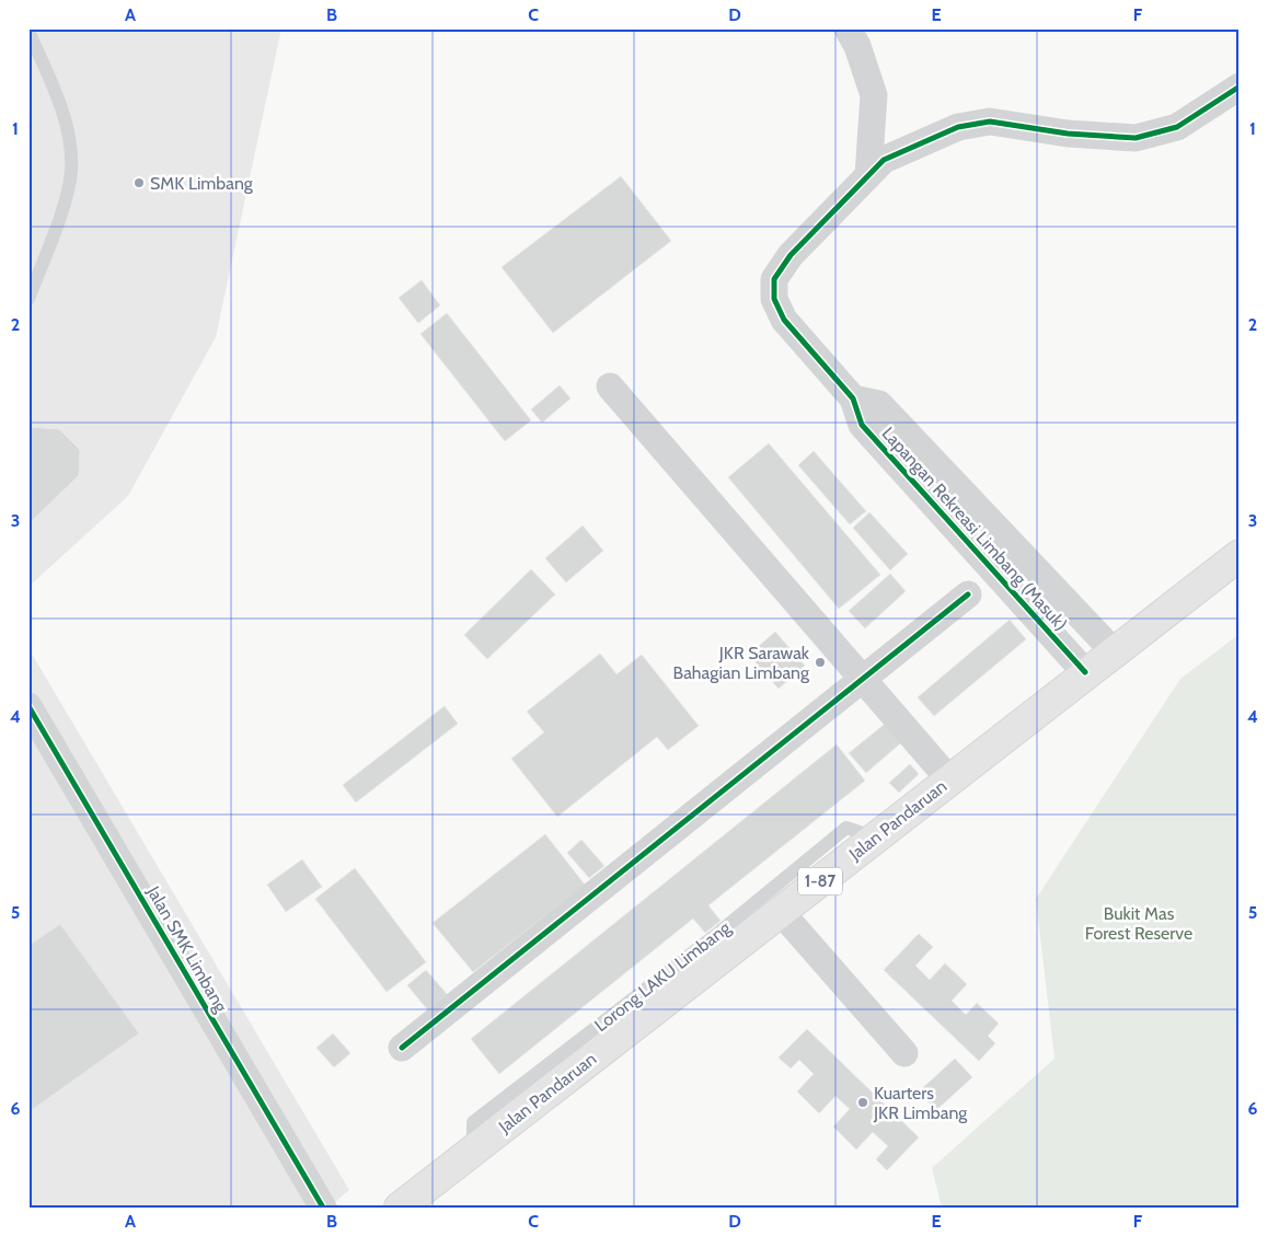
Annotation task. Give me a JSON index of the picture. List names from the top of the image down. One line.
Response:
{"streets":{"highway":["Jalan Pandaruan","1-87"],"street":["Lapangan Rekreasi Limbang (Masuk)","Jalan SMK Limbang"],"lane":["Lorong LAKU Limbang"]},"crossings":[["Lapangan Rekreasi Limbang (Masuk)","Jalan Pandaruan"],["Jalan Pandaruan","Lorong LAKU Limbang"]],"parks":["Bukit Mas Forest Reserve"],"places":["SMK Limbang","JKR Sarawak Bahagian Limbang","Kuarters JKR Limbang"],"grid":{"columns":["A","B","C","D","E","F"],"rows":["1","2","3","4","5","6"]}}
